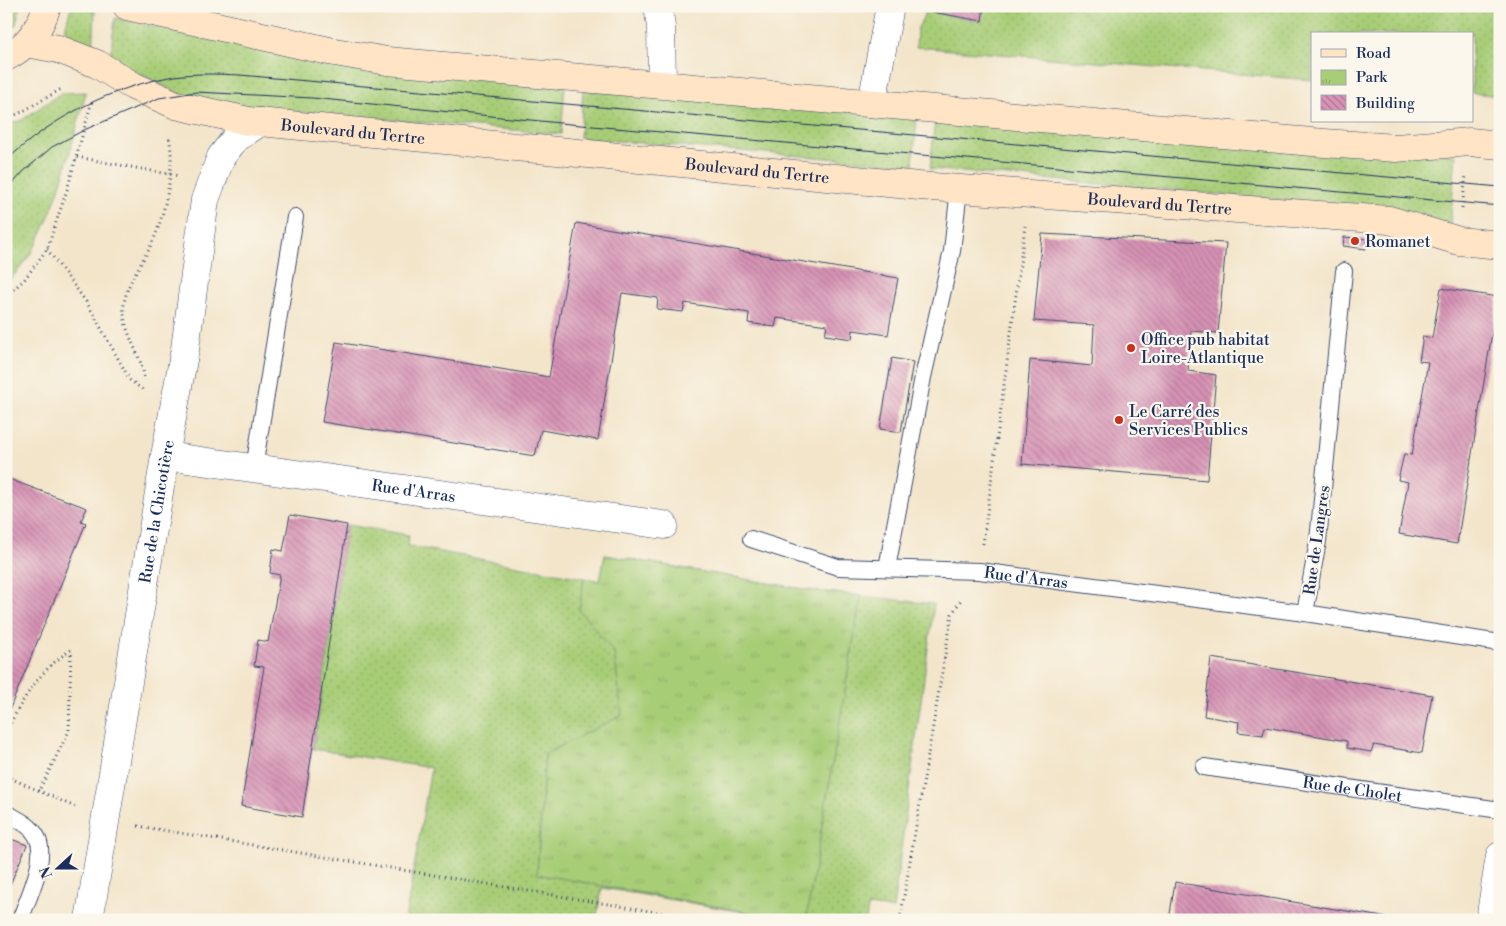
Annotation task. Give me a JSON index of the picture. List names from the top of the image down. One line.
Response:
{"streets":{"main road":["Boulevard du Tertre"],"street":["Rue d'Arras","Rue de la Chicotière"],"lane":["Rue de Langres","Rue de Cholet"]},"crossings":[["Boulevard du Tertre","Rue de la Chicotière"],["Rue d'Arras","Rue de la Chicotière"],["Rue d'Arras","Rue de Langres"]],"places":["Romanet","Office pub habitat Loire-Atlantique","Le Carré des Services Publics"],"legend":["Road","Park","Building"],"north":"left"}
